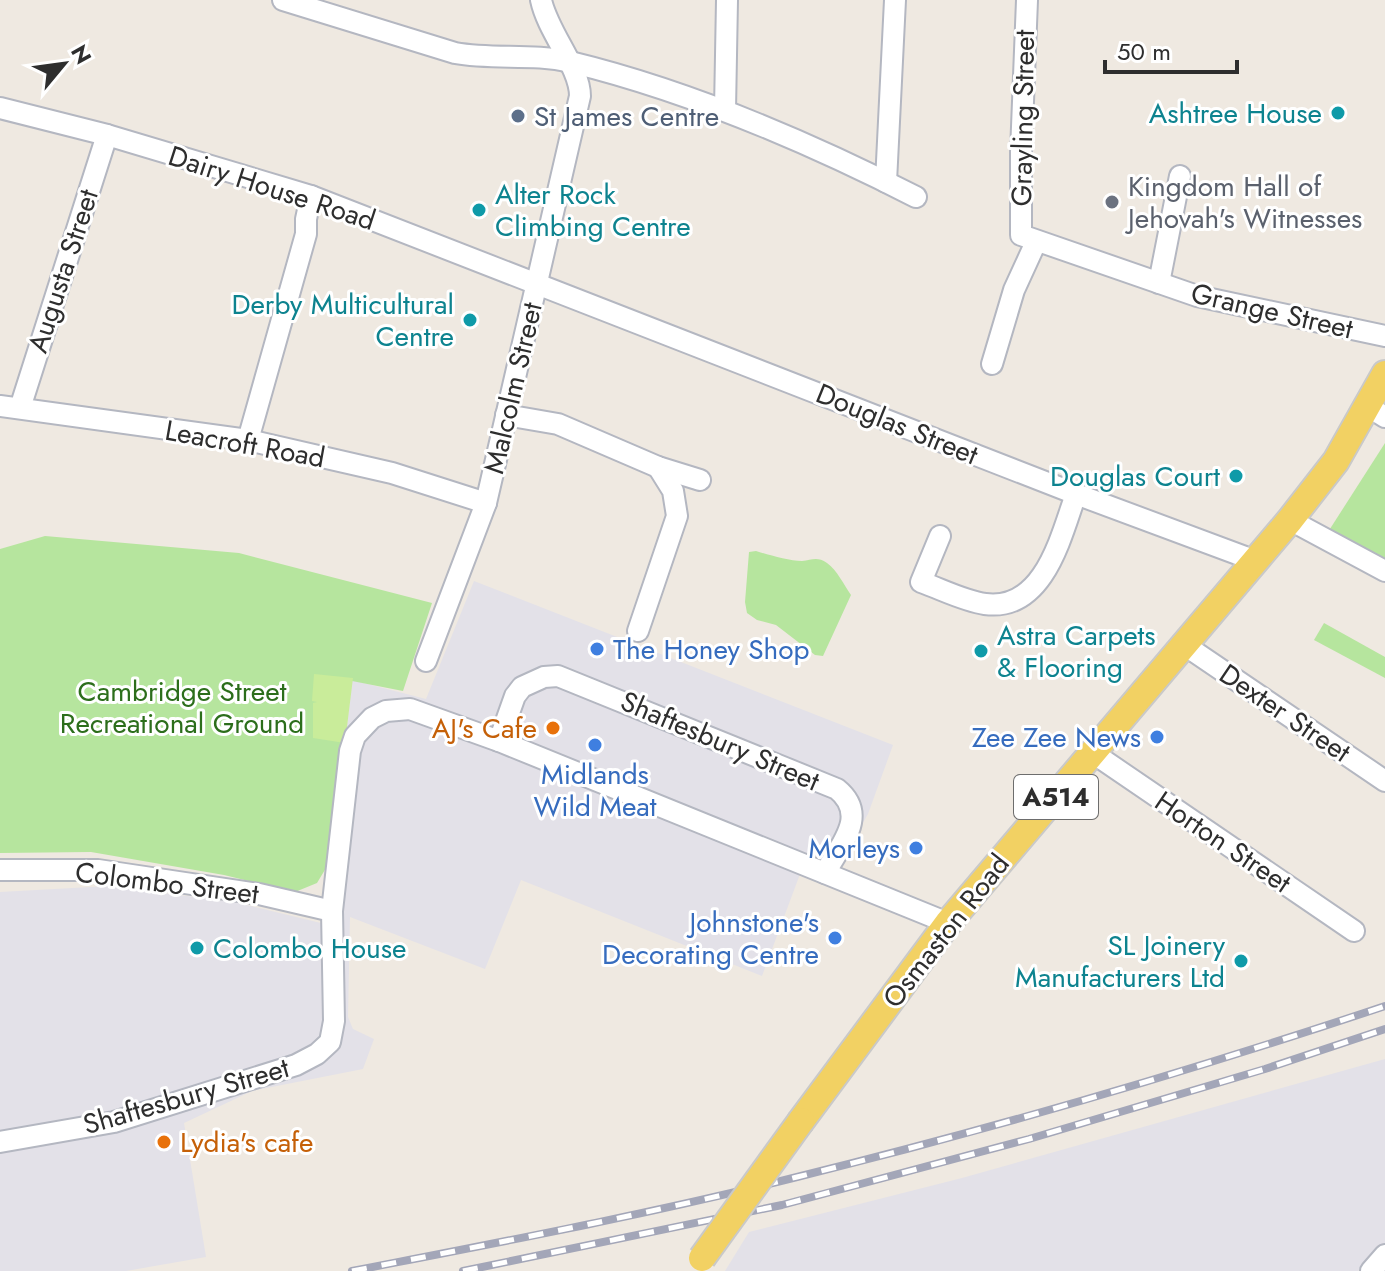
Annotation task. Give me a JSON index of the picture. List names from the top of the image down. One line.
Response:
{"streets":{"main road":["A514","Osmaston Road"],"street":["Grayling Street","Dairy House Road","Augusta Street","Grange Street","Malcolm Street","Douglas Street","Leacroft Road","Dexter Street","Shaftesbury Street","Horton Street","Colombo Street"]},"crossings":[["Grayling Street","Grange Street"],["Dairy House Road","Augusta Street"],["Dairy House Road","Malcolm Street"],["Dairy House Road","Douglas Street"],["Augusta Street","Leacroft Road"],["Malcolm Street","Douglas Street"],["Malcolm Street","Leacroft Road"],["Douglas Street","Osmaston Road"],["Dexter Street","Osmaston Road"],["Shaftesbury Street","Colombo Street"],["Shaftesbury Street","Osmaston Road"],["Horton Street","Osmaston Road"]],"parks":["Cambridge Street Recreational Ground"],"places":["Ashtree House","St James Centre","Kingdom Hall of Jehovah's Witnesses","Alter Rock Climbing Centre","Derby Multicultural Centre","Douglas Court","The Honey Shop","Astra Carpets & Flooring","AJ's Cafe","Zee Zee News","Midlands Wild Meat","Morleys","Johnstone's Decorating Centre","Colombo House","SL Joinery Manufacturers Ltd","Lydia's cafe"],"scale_bar":"50 m","north":"top right"}
